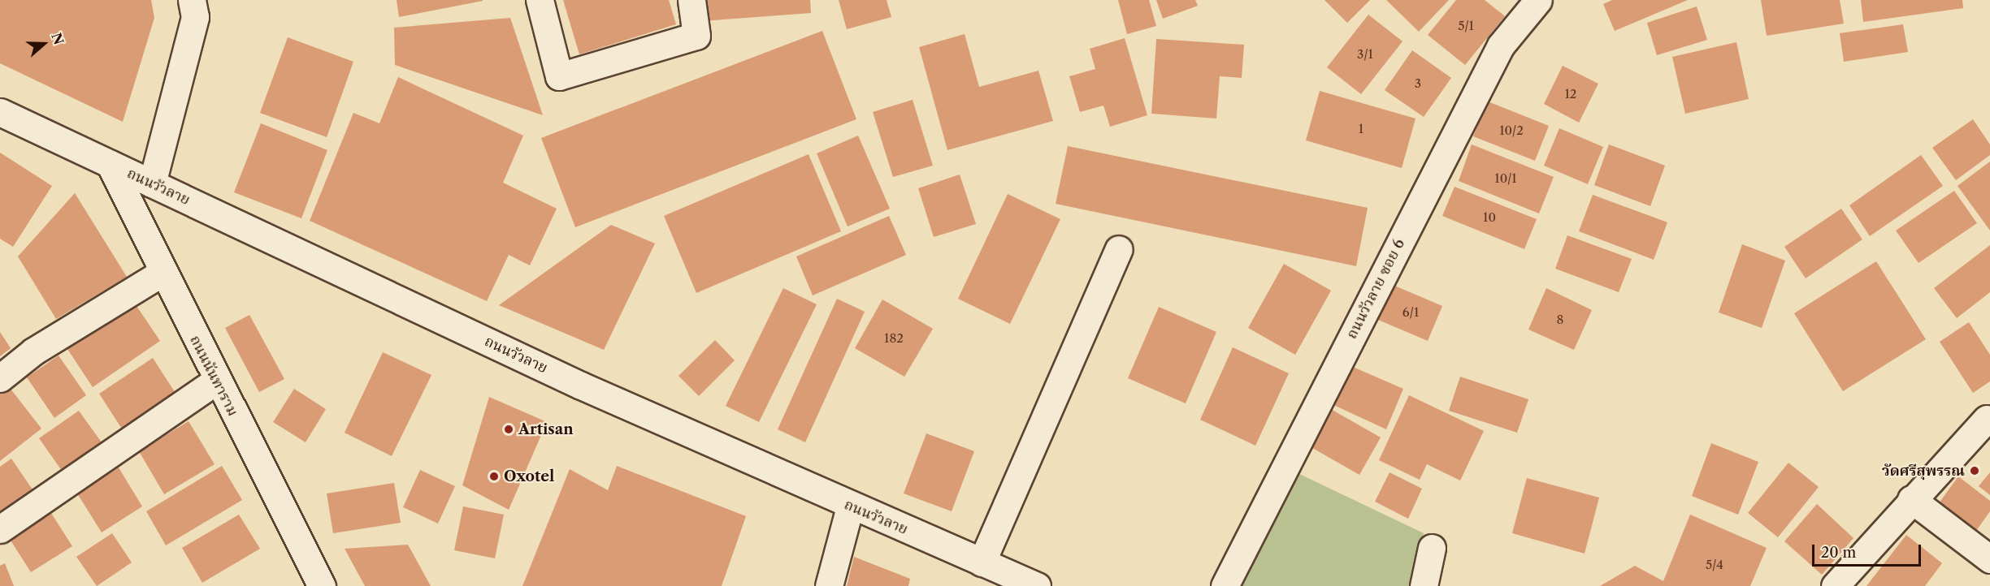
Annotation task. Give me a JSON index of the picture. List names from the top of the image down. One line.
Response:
{"streets":{"street":["ถนนวัวลาย","ถนนวัวลาย ซอย 6","ถนนนันทาราม"]},"crossings":[["ถนนวัวลาย","ถนนนันทาราม"]],"places":["Artisan","วัดศรีสุพรรณ","Oxotel"],"house_numbers":["5/1","3/1","3","12","1","10/2","10/1","10","6/1","8","182","5/4"],"scale_bar":"20 m","north":"right"}
